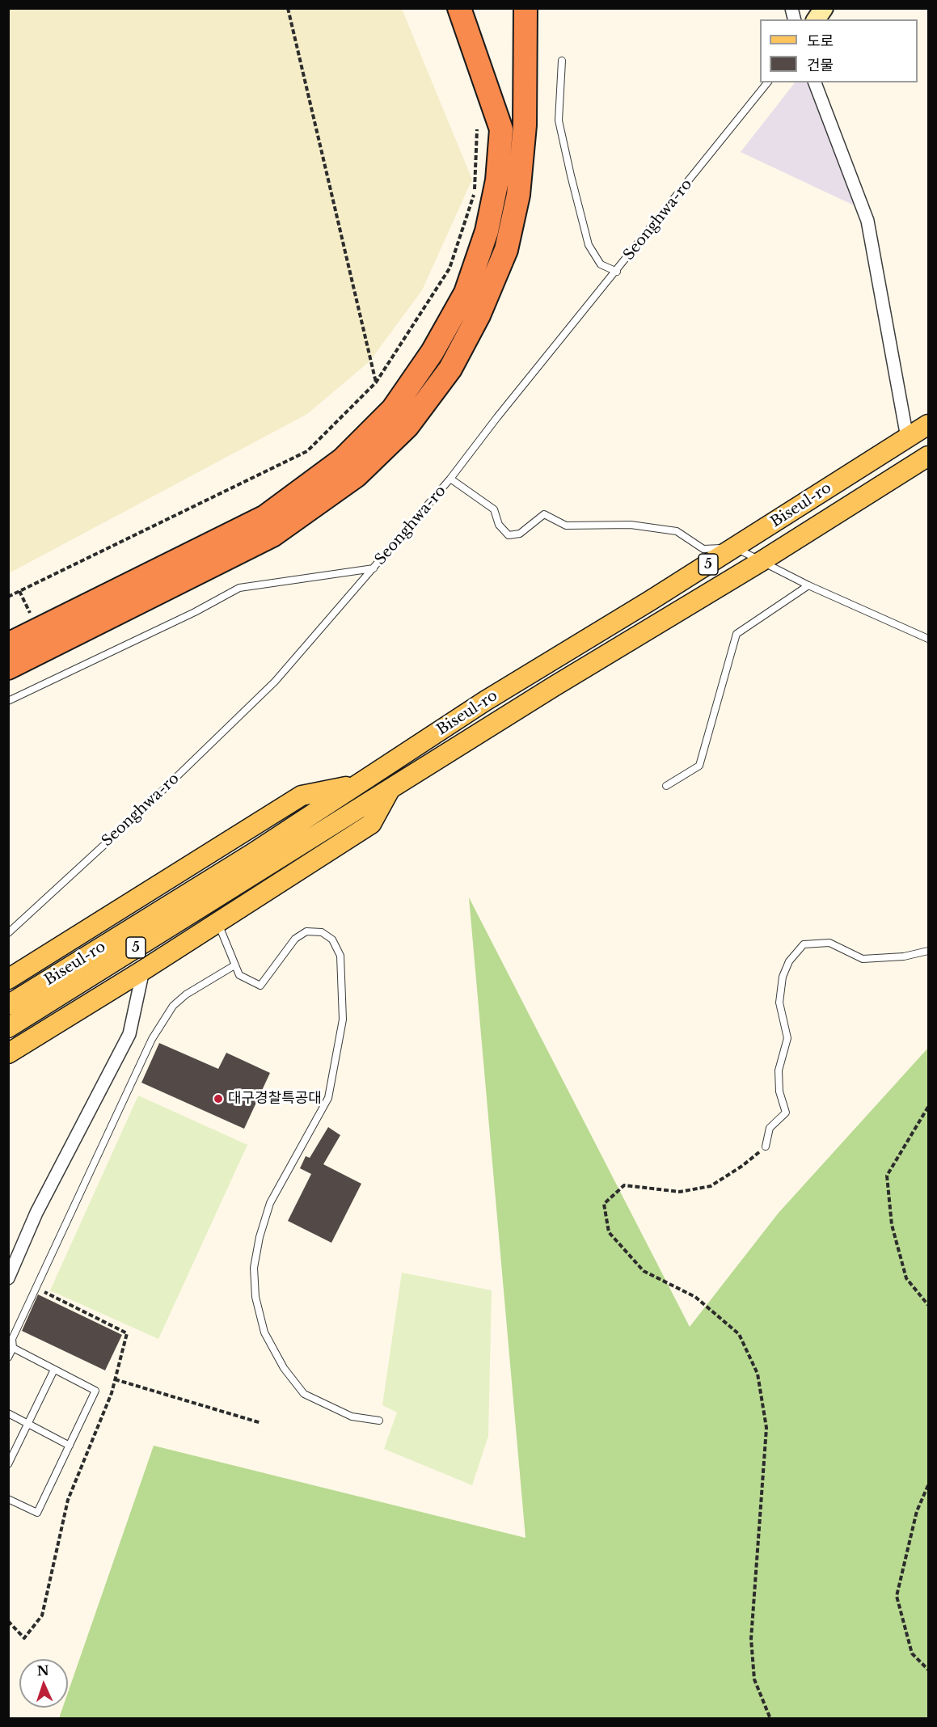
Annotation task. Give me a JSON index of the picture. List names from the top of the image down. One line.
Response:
{"streets":{"main road":["Biseul-ro","5"],"lane":["Seonghwa-ro"]},"places":["대구경찰특공대"],"legend":["도로","건물"],"north":"top"}
